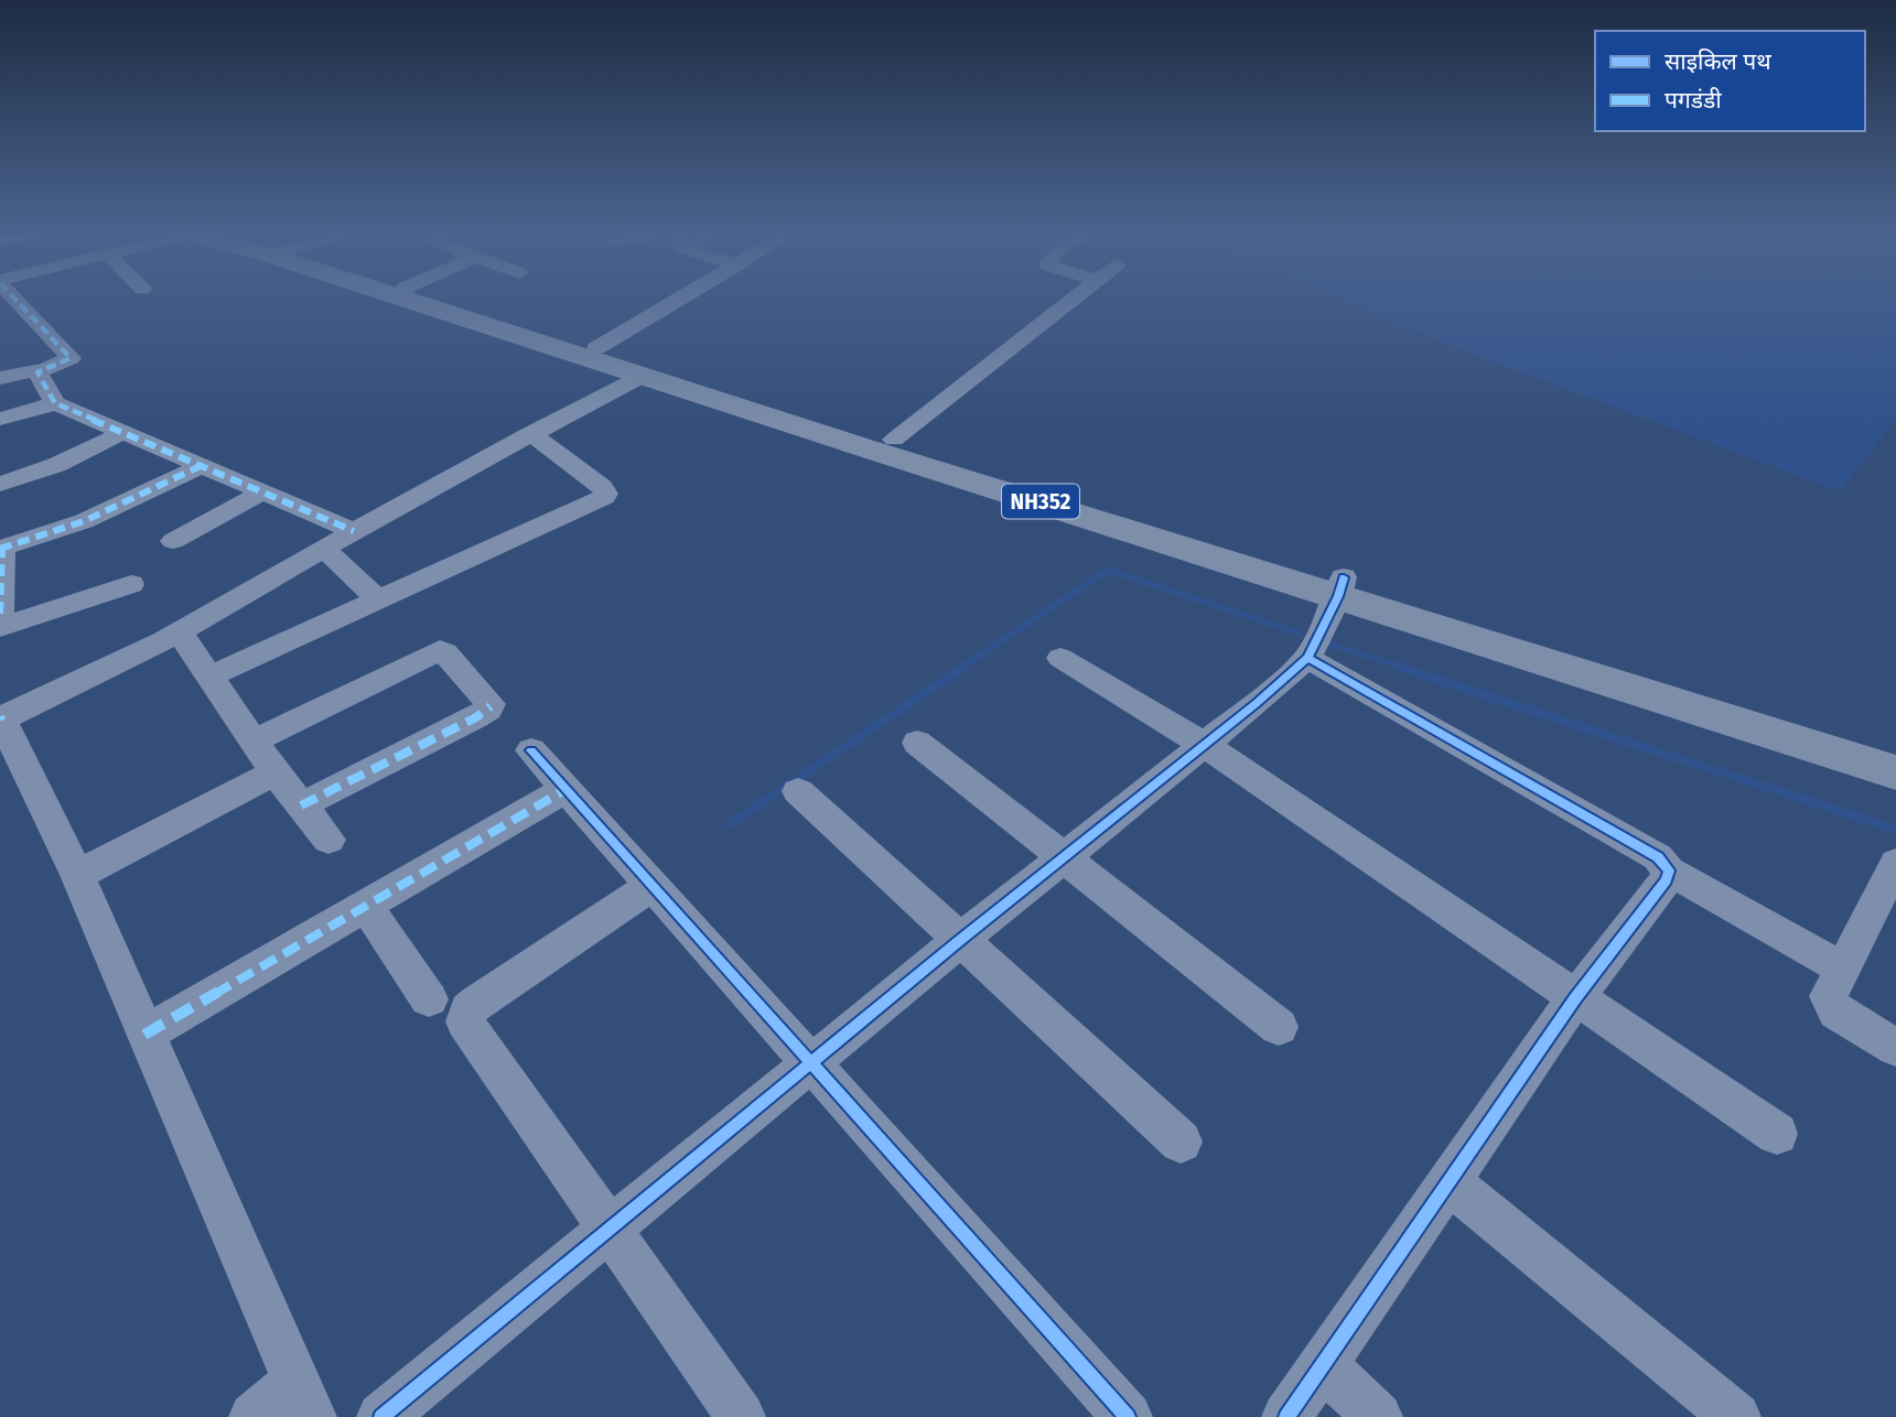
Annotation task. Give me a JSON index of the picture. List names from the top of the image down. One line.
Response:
{"streets":{"highway":["NH352"]},"legend":["साइकिल पथ","पगडंडी"]}
